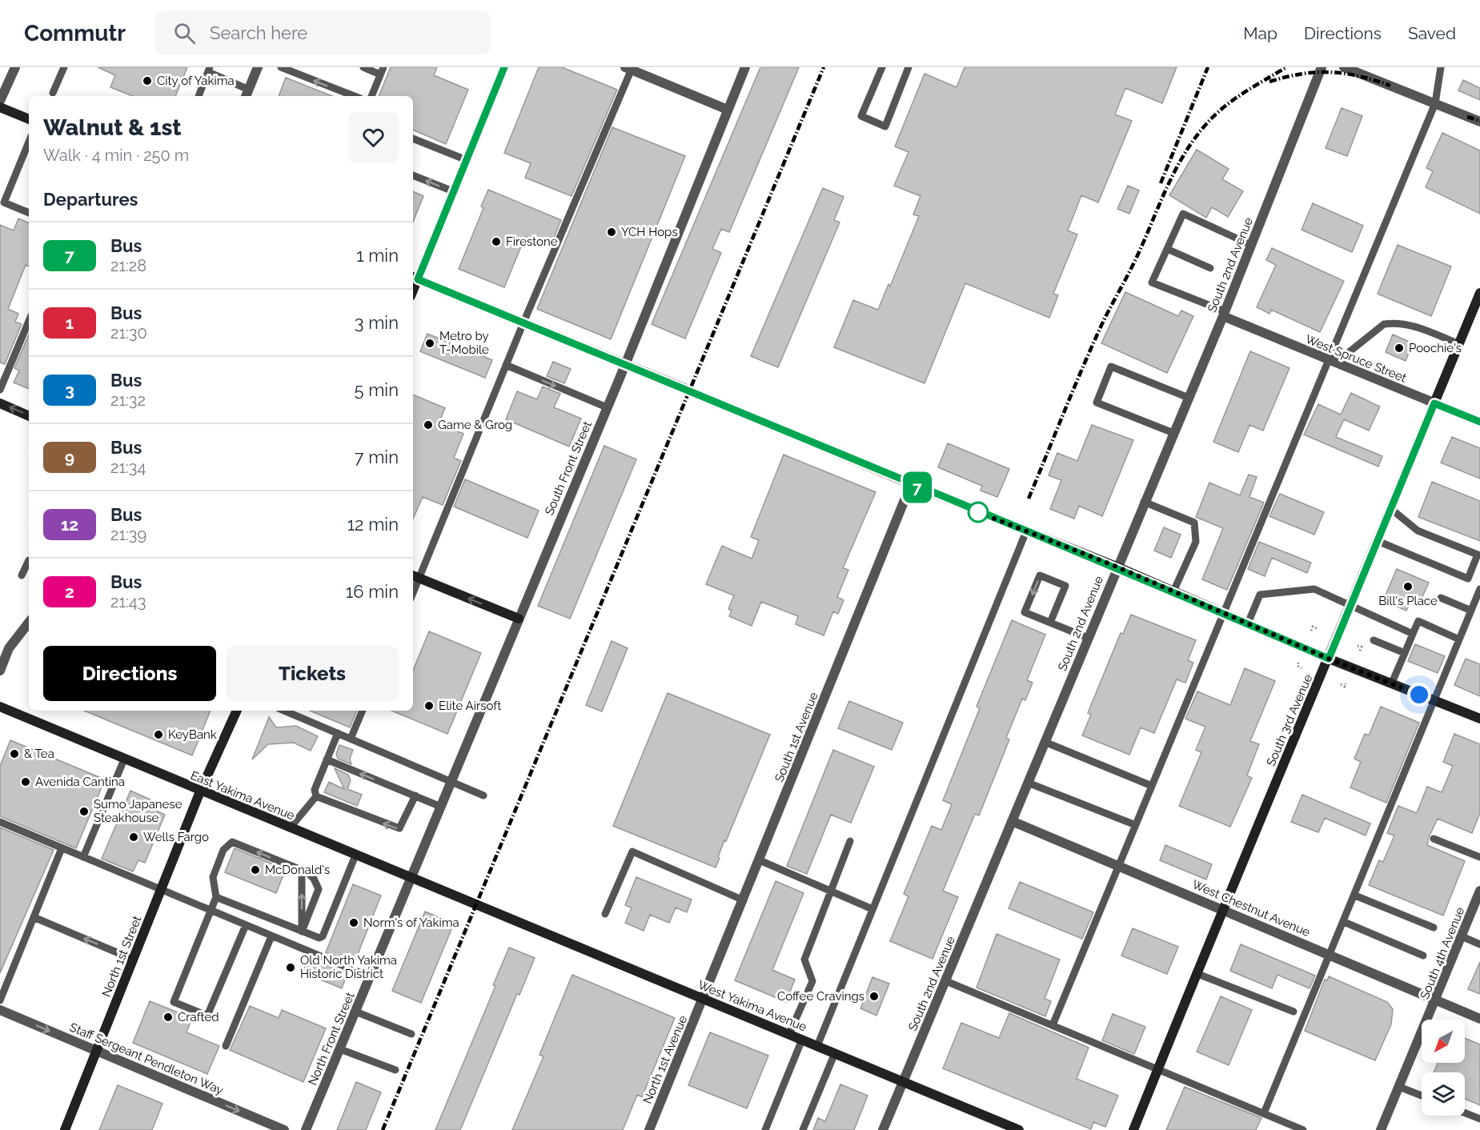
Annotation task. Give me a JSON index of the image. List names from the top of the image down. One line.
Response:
{"streets":{"street":["South 2nd Avenue","West Spruce Street","South Front Street","South 3rd Avenue","South 1st Avenue","East Yakima Avenue","West Chestnut Avenue","South 4th Avenue","North 1st Street","West Yakima Avenue","North Front Street","Staff Sergeant Pendleton Way","North 1st Avenue"]},"crossings":[["South 2nd Avenue","West Spruce Street"],["South 2nd Avenue","West Chestnut Avenue"],["South 2nd Avenue","West Yakima Avenue"],["West Spruce Street","South 3rd Avenue"],["South Front Street","East Yakima Avenue"],["South Front Street","North Front Street"],["South 3rd Avenue","West Chestnut Avenue"],["South 1st Avenue","West Yakima Avenue"],["South 1st Avenue","North 1st Avenue"],["East Yakima Avenue","North 1st Street"],["East Yakima Avenue","West Yakima Avenue"],["East Yakima Avenue","North Front Street"],["West Chestnut Avenue","South 4th Avenue"],["North 1st Street","Staff Sergeant Pendleton Way"],["West Yakima Avenue","North 1st Avenue"]],"one_way":["Staff Sergeant Pendleton Way"],"places":["City of Yakima","YCH Hops","Firestone","Metro by T-Mobile","Poochie's","Game & Grog","Bill's Place","Elite Airsoft","KeyBank","& Tea","Avenida Cantina","Sumo Japanese Steakhouse","Wells Fargo","McDonald's","Norm's of Yakima","Old North Yakima Historic District","Coffee Cravings","Crafted"],"lines":["bus line 7"],"north":"bottom left","page":{"header":"Commutr","search":"Search here","nav":["Map","Directions","Saved"],"on_map":"7","heading":[["Walnut & 1st","Walk · 4 min · 250 m"],"Departures"],"list":[{"mark":"7","name":"Bus","note":"21:28","value":"1 min"},{"mark":"1","name":"Bus","note":"21:30","value":"3 min"},{"mark":"3","name":"Bus","note":"21:32","value":"5 min"},{"mark":"9","name":"Bus","note":"21:34","value":"7 min"},{"mark":"12","name":"Bus","note":"21:39","value":"12 min"},{"mark":"2","name":"Bus","note":"21:43","value":"16 min"}],"buttons":["Directions","Tickets"]}}
